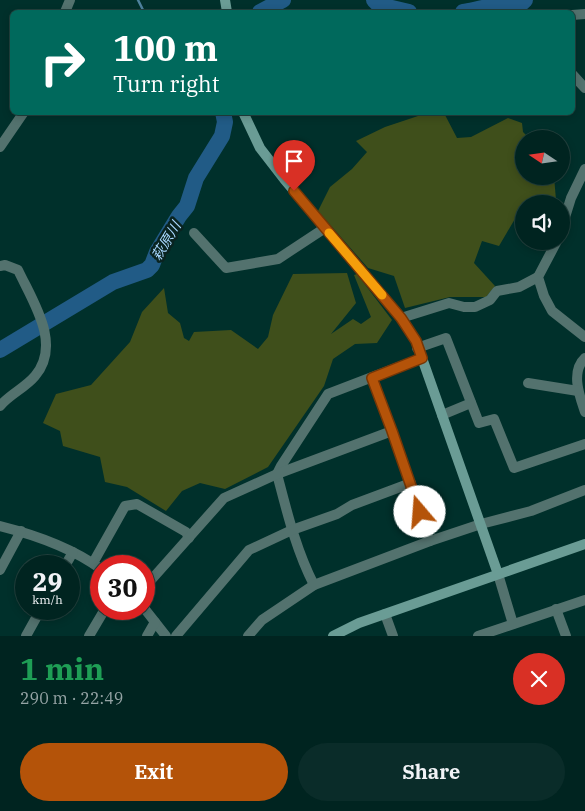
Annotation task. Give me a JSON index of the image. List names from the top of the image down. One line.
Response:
{"water":["萩原川"],"north":"left","page":{"turn":["100 m","Turn right"],"speed":"29 km/h","limit":"30","heading":["1 min","290 m · 22:49"],"buttons":["Exit","Share"]}}
